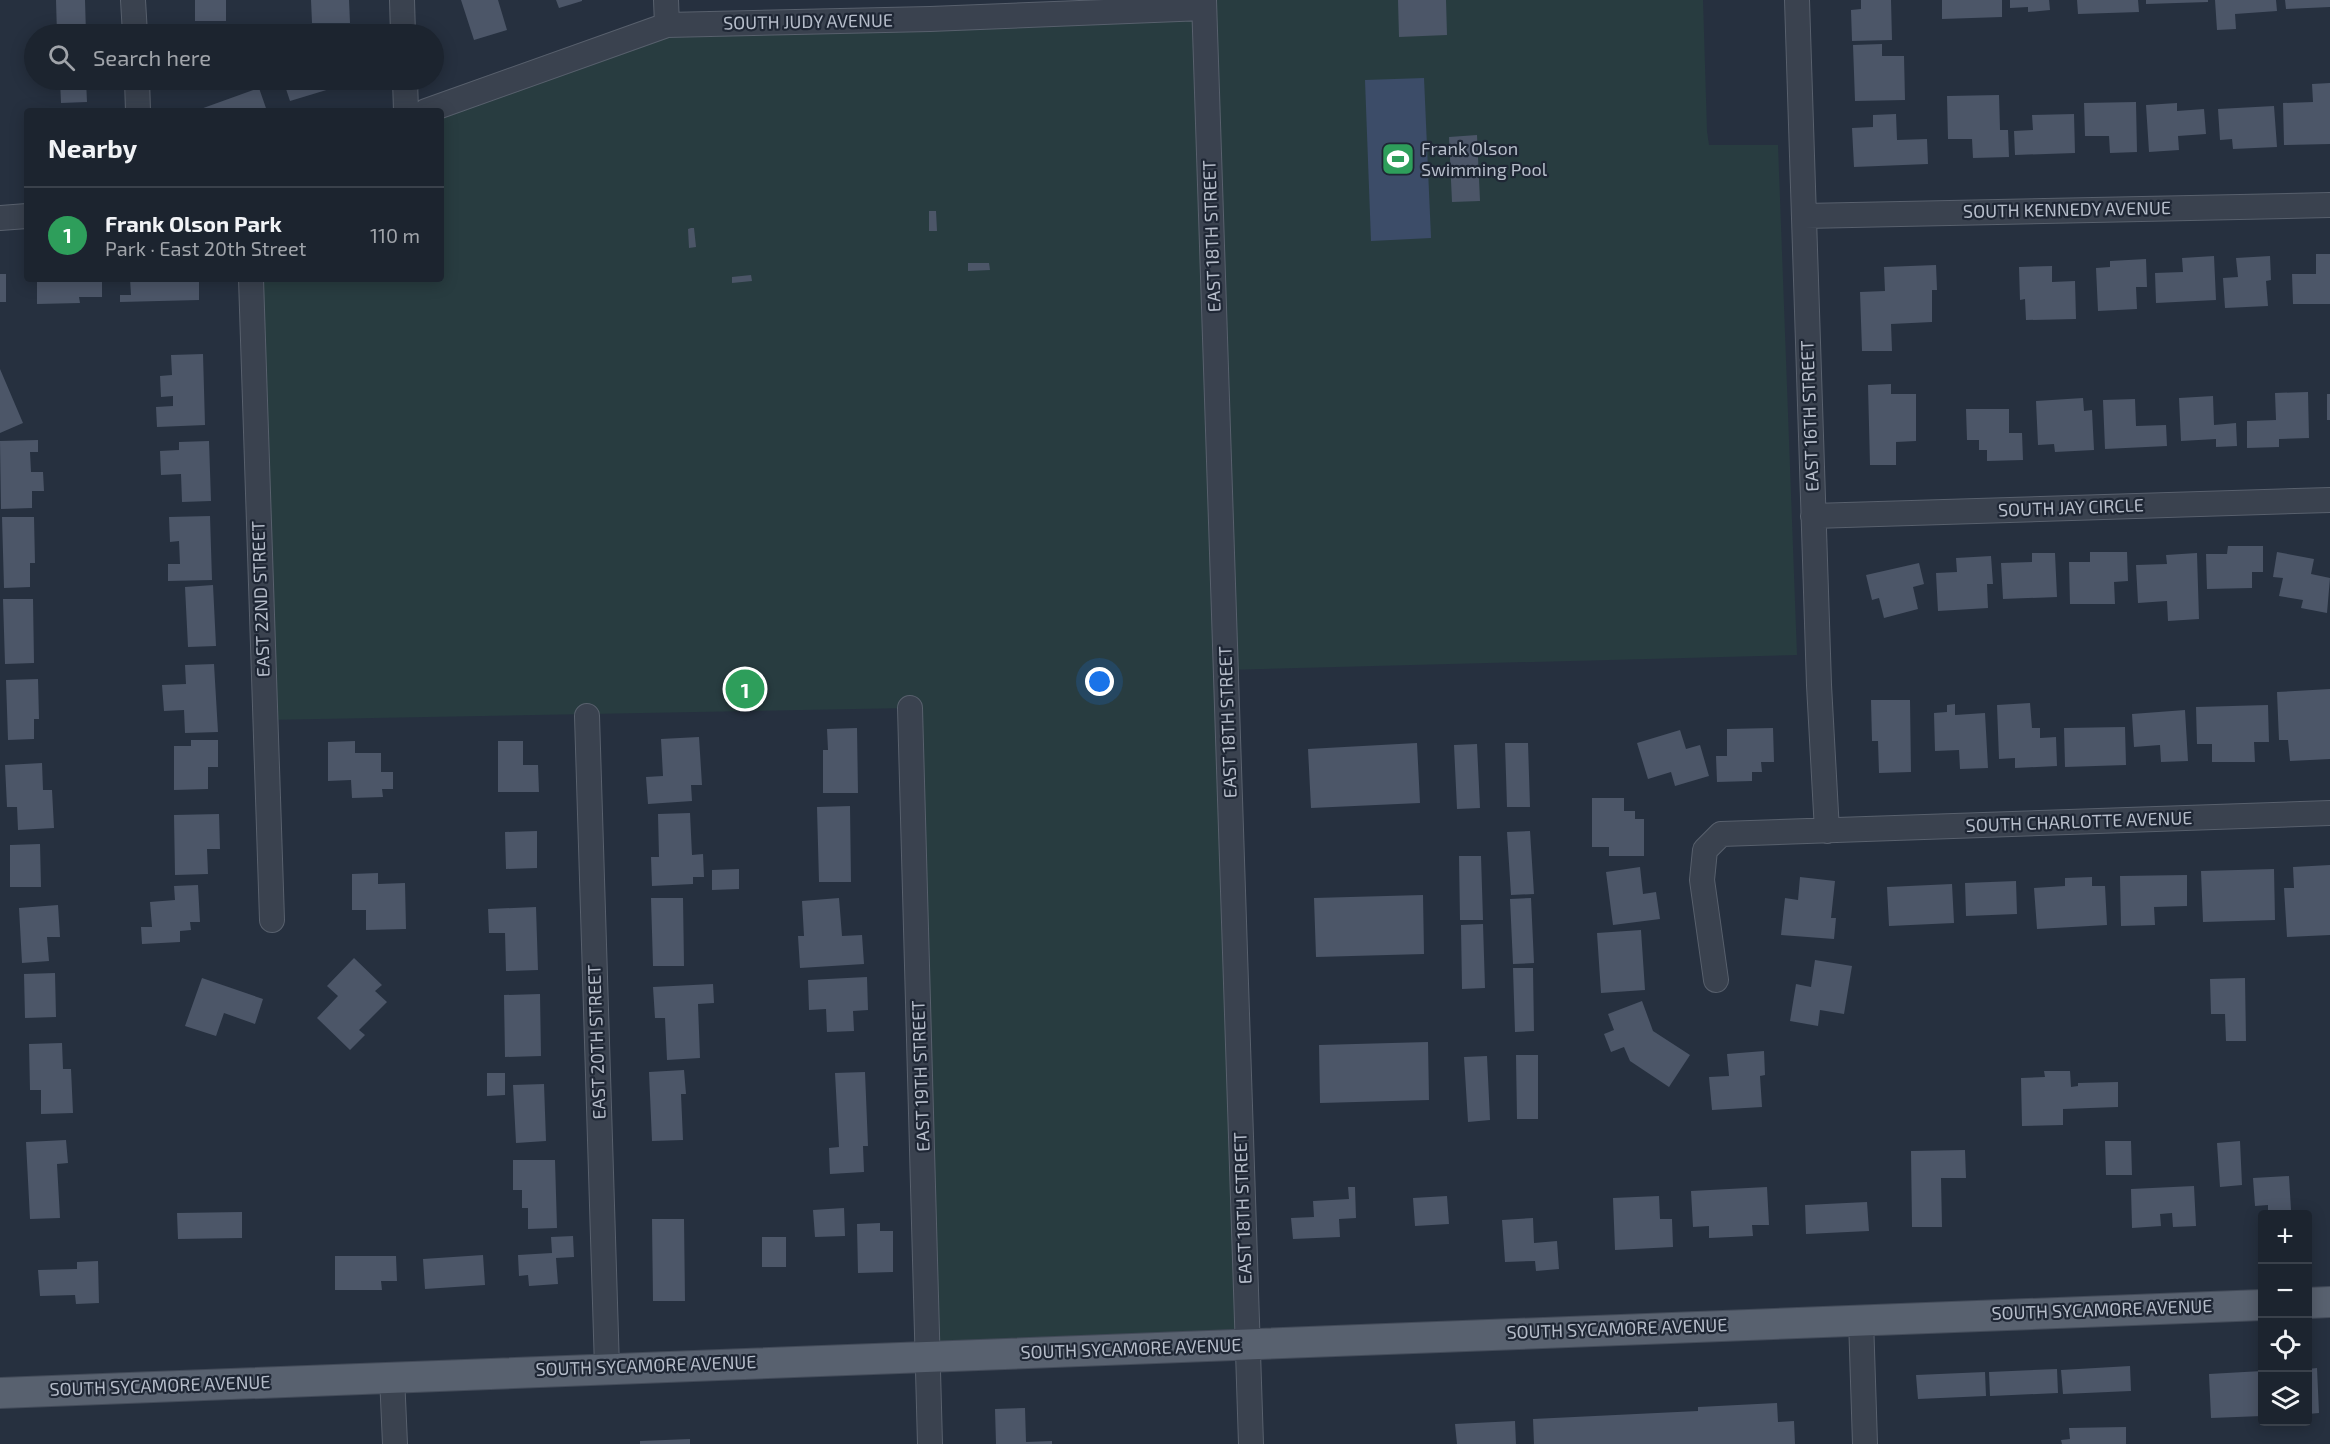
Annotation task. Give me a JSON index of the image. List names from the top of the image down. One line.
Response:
{"streets":{"main road":["SOUTH SYCAMORE AVENUE"],"street":["SOUTH JUDY AVENUE","SOUTH KENNEDY AVENUE","EAST 18TH STREET","EAST 16TH STREET","SOUTH JAY CIRCLE","EAST 22ND STREET","SOUTH CHARLOTTE AVENUE","EAST 20TH STREET","EAST 19TH STREET"]},"crossings":[["SOUTH JUDY AVENUE","EAST 18TH STREET"],["SOUTH KENNEDY AVENUE","EAST 16TH STREET"],["EAST 18TH STREET","SOUTH SYCAMORE AVENUE"],["EAST 16TH STREET","SOUTH JAY CIRCLE"],["EAST 16TH STREET","SOUTH CHARLOTTE AVENUE"],["EAST 20TH STREET","SOUTH SYCAMORE AVENUE"],["EAST 19TH STREET","SOUTH SYCAMORE AVENUE"]],"places":{"sports":["Frank Olson Swimming Pool"]},"page":{"search":"Search here","heading":"Nearby","list":[{"mark":"1","name":"Frank Olson Park","note":"Park · East 20th Street","value":"110 m"}],"pins":"1","map_buttons":["+","−"]}}
